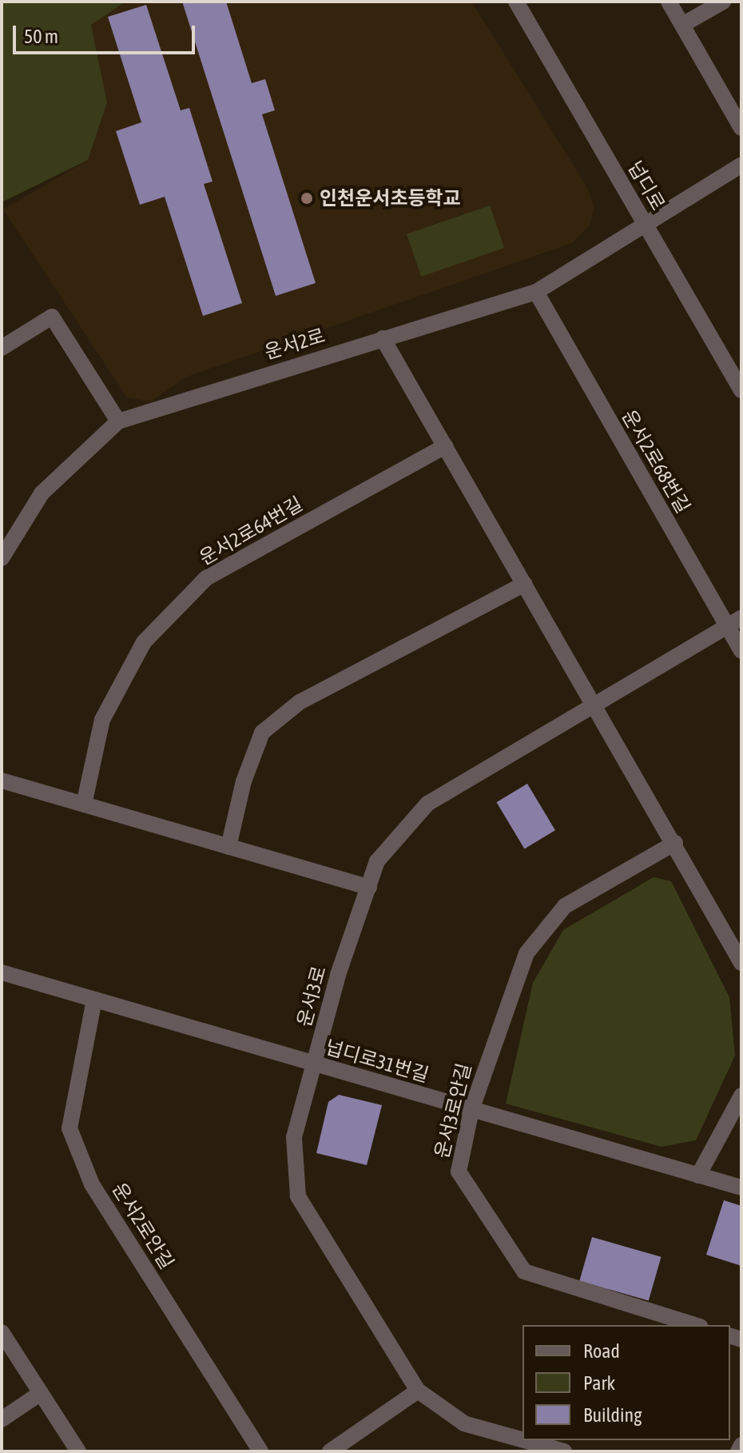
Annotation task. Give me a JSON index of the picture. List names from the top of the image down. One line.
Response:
{"streets":{"street":["넙디로","운서2로","운서2로68번길","운서2로64번길","운서3로","넙디로31번길","운서3로안길","운서2로안길"]},"crossings":[["넙디로","운서2로"],["운서2로","운서2로68번길"],["운서2로68번길","운서3로"],["운서3로","넙디로31번길"],["넙디로31번길","운서3로안길"],["넙디로31번길","운서2로안길"]],"places":["인천운서초등학교"],"legend":["Road","Park","Building"],"scale_bar":"50 m"}
